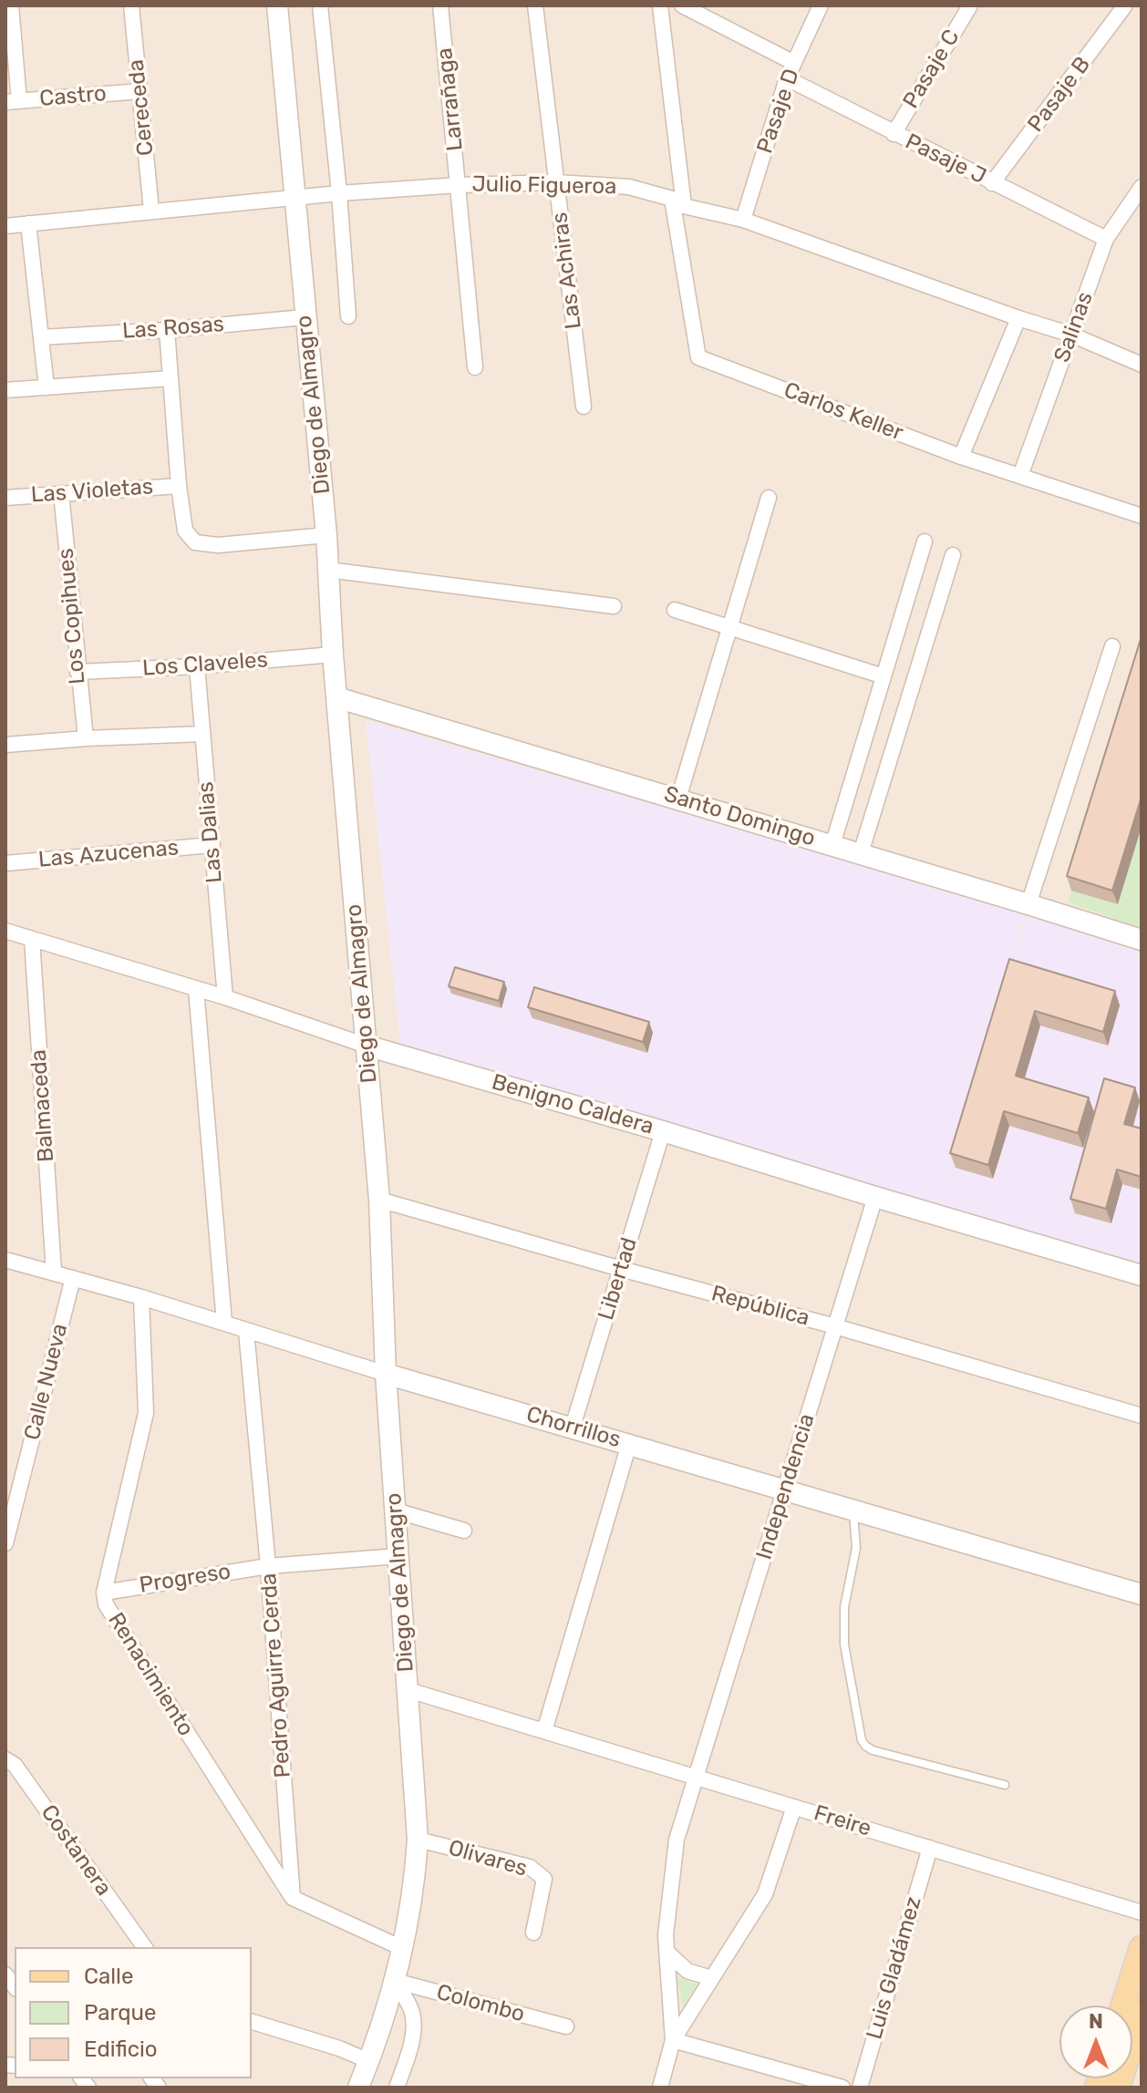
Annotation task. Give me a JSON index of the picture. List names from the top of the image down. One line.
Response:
{"streets":{"street":["Pasaje C","Pasaje B","Castro","Larrañaga","Cereceda","Pasaje D","Pasaje J","Julio Figueroa","Las Achiras","Salinas","Las Rosas","Diego de Almagro","Carlos Keller","Las Violetas","Los Copihues","Los Claveles","Santo Domingo","Las Dalias","Las Azucenas","Benigno Caldera","Balmaceda","Libertad","República","Calle Nueva","Chorrillos","Independencia","Progreso","Renacimiento","Pedro Aguirre Cerda","Freire","Costanera","Olivares","Luis Gladámez","Colombo"]},"crossings":[["Pasaje C","Pasaje J"],["Pasaje B","Pasaje J"],["Castro","Cereceda"],["Larrañaga","Julio Figueroa"],["Cereceda","Julio Figueroa"],["Pasaje D","Pasaje J"],["Pasaje D","Julio Figueroa"],["Pasaje J","Salinas"],["Julio Figueroa","Las Achiras"],["Julio Figueroa","Salinas"],["Julio Figueroa","Diego de Almagro"],["Julio Figueroa","Carlos Keller"],["Salinas","Carlos Keller"],["Las Rosas","Diego de Almagro"],["Diego de Almagro","Los Claveles"],["Diego de Almagro","Santo Domingo"],["Diego de Almagro","Benigno Caldera"],["Diego de Almagro","República"],["Diego de Almagro","Chorrillos"],["Diego de Almagro","Progreso"],["Diego de Almagro","Freire"],["Diego de Almagro","Olivares"],["Diego de Almagro","Colombo"],["Las Violetas","Los Copihues"],["Los Copihues","Los Claveles"],["Los Claveles","Las Dalias"],["Las Dalias","Las Azucenas"],["Las Dalias","Benigno Caldera"],["Benigno Caldera","Balmaceda"],["Benigno Caldera","Libertad"],["Benigno Caldera","Independencia"],["Balmaceda","Chorrillos"],["Libertad","República"],["Libertad","Chorrillos"],["República","Independencia"],["Calle Nueva","Chorrillos"],["Chorrillos","Independencia"],["Chorrillos","Renacimiento"],["Chorrillos","Pedro Aguirre Cerda"],["Independencia","Freire"],["Progreso","Renacimiento"],["Progreso","Pedro Aguirre Cerda"],["Renacimiento","Pedro Aguirre Cerda"],["Freire","Luis Gladámez"]],"legend":["Calle","Parque","Edificio"],"north":"top"}
